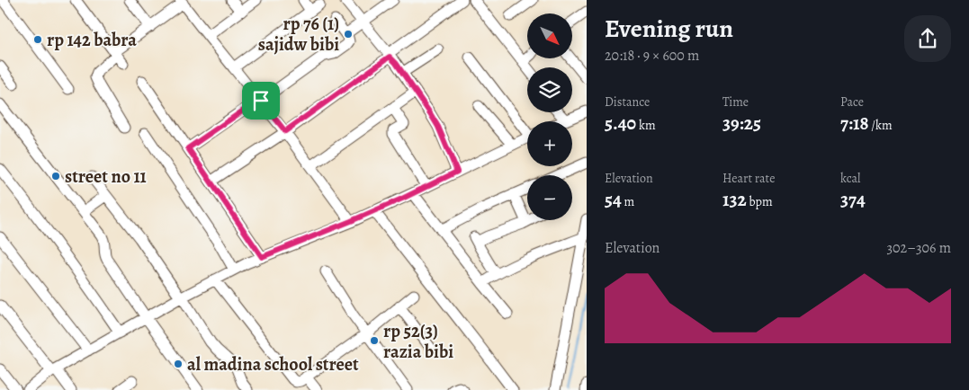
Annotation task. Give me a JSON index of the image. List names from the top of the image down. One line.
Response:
{"places":["rp 76 (1) sajidw bibi","rp 142 babra","street no 11","rp 52(3) razia bibi","al madina school street"],"north":"bottom right","page":{"heading":["Evening run","20:18 · 9 × 600 m"],"map_buttons":["+","−"],"stats":[["Distance","5.40 km"],["Time","39:25"],["Pace","7:18 /km"],["Elevation","54 m"],["Heart rate","132 bpm"],["kcal","374"]],"chart":["Elevation","302–306 m"]}}
